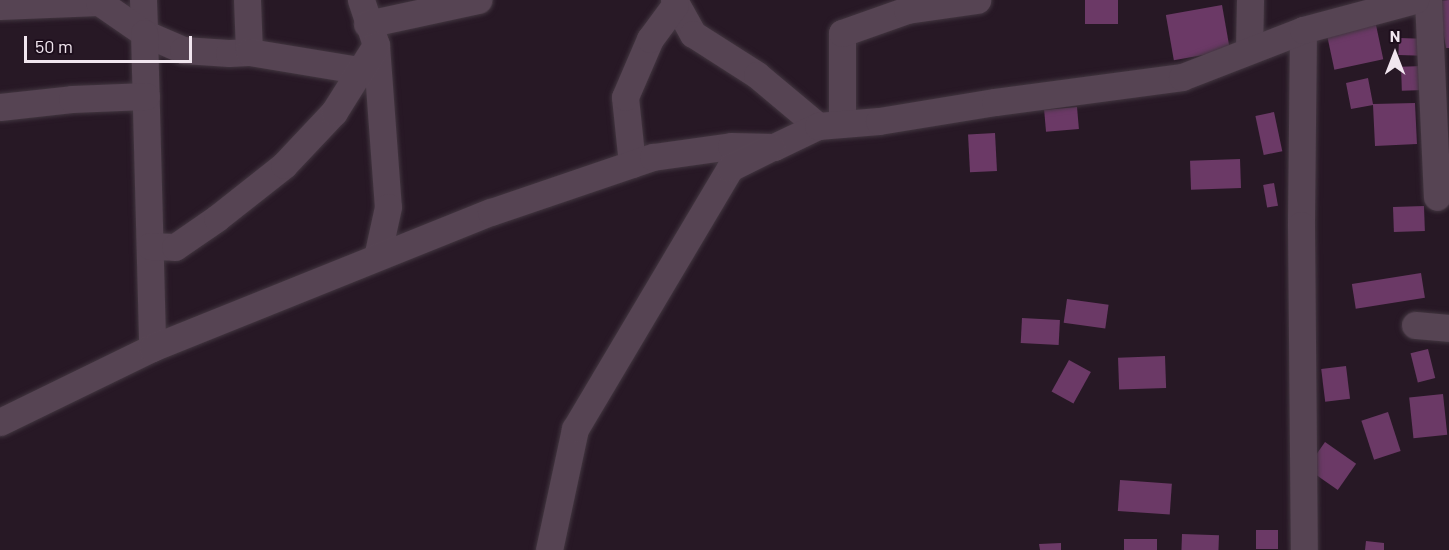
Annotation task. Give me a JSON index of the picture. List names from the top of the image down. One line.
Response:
{"scale_bar":"50 m","north":"top"}
